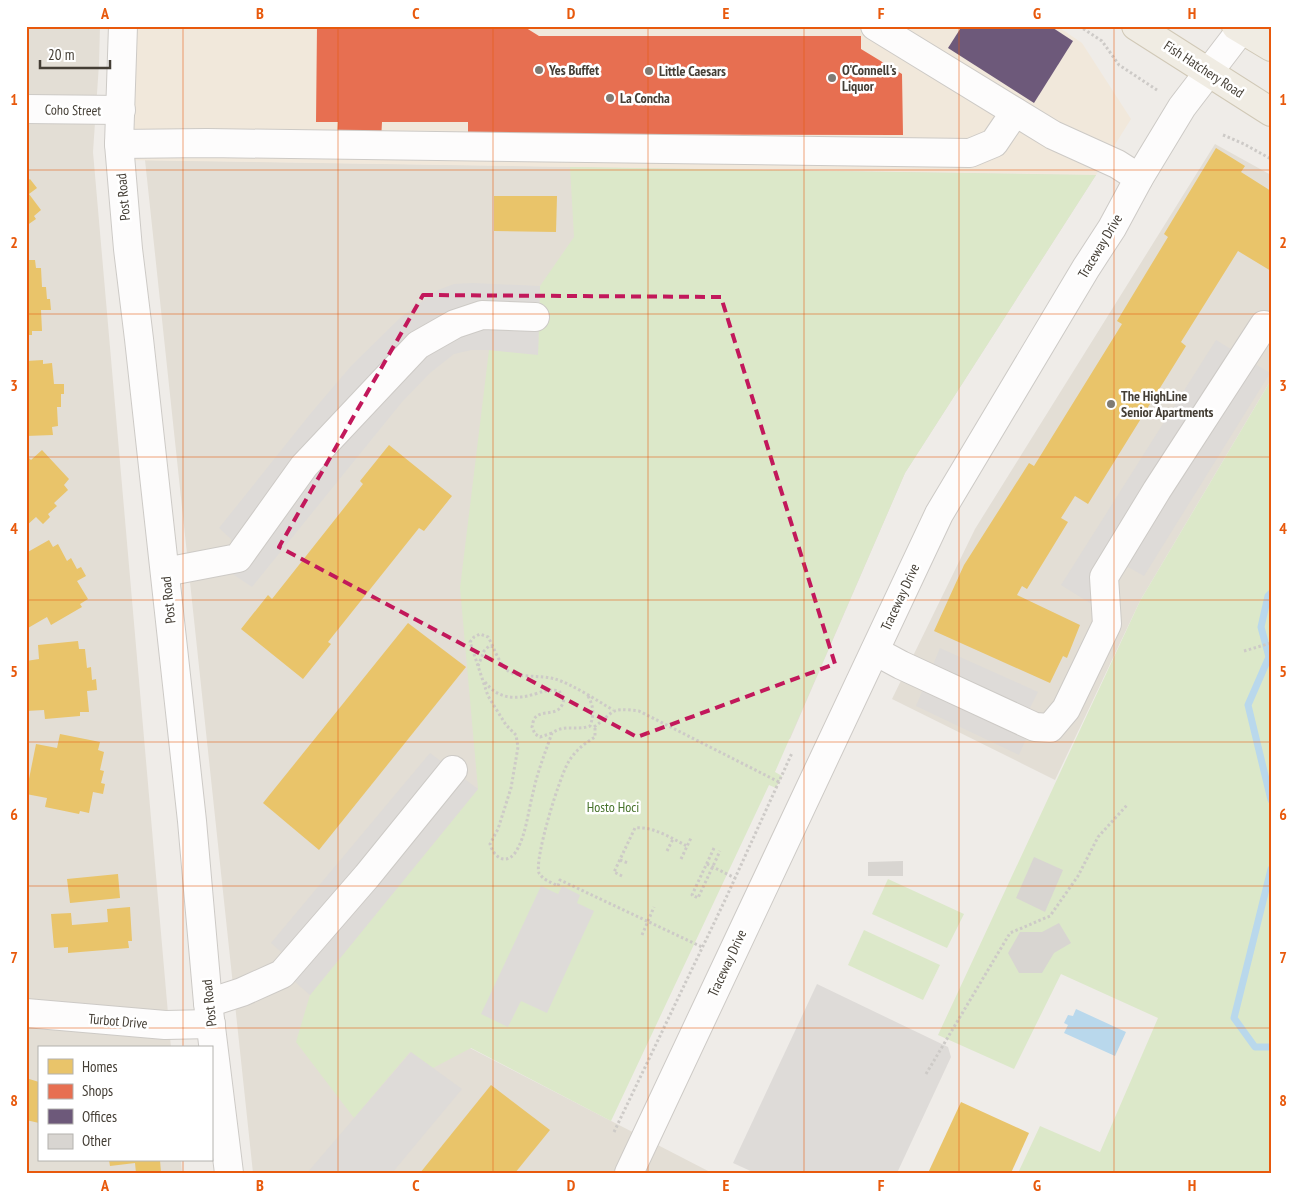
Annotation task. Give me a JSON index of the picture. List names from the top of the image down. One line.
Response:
{"streets":{"main road":["Fish Hatchery Road"],"street":["Coho Street","Post Road","Traceway Drive","Turbot Drive"]},"crossings":[["Fish Hatchery Road","Traceway Drive"],["Coho Street","Post Road"],["Post Road","Turbot Drive"]],"parks":["Hosto Hoci"],"places":["Yes Buffet","Little Caesars","O'Connell's Liquor","La Concha","The HighLine Senior Apartments"],"legend":["Homes","Shops","Offices","Other"],"scale_bar":"20 m","grid":{"columns":["A","B","C","D","E","F","G","H"],"rows":["1","2","3","4","5","6","7","8"]}}
